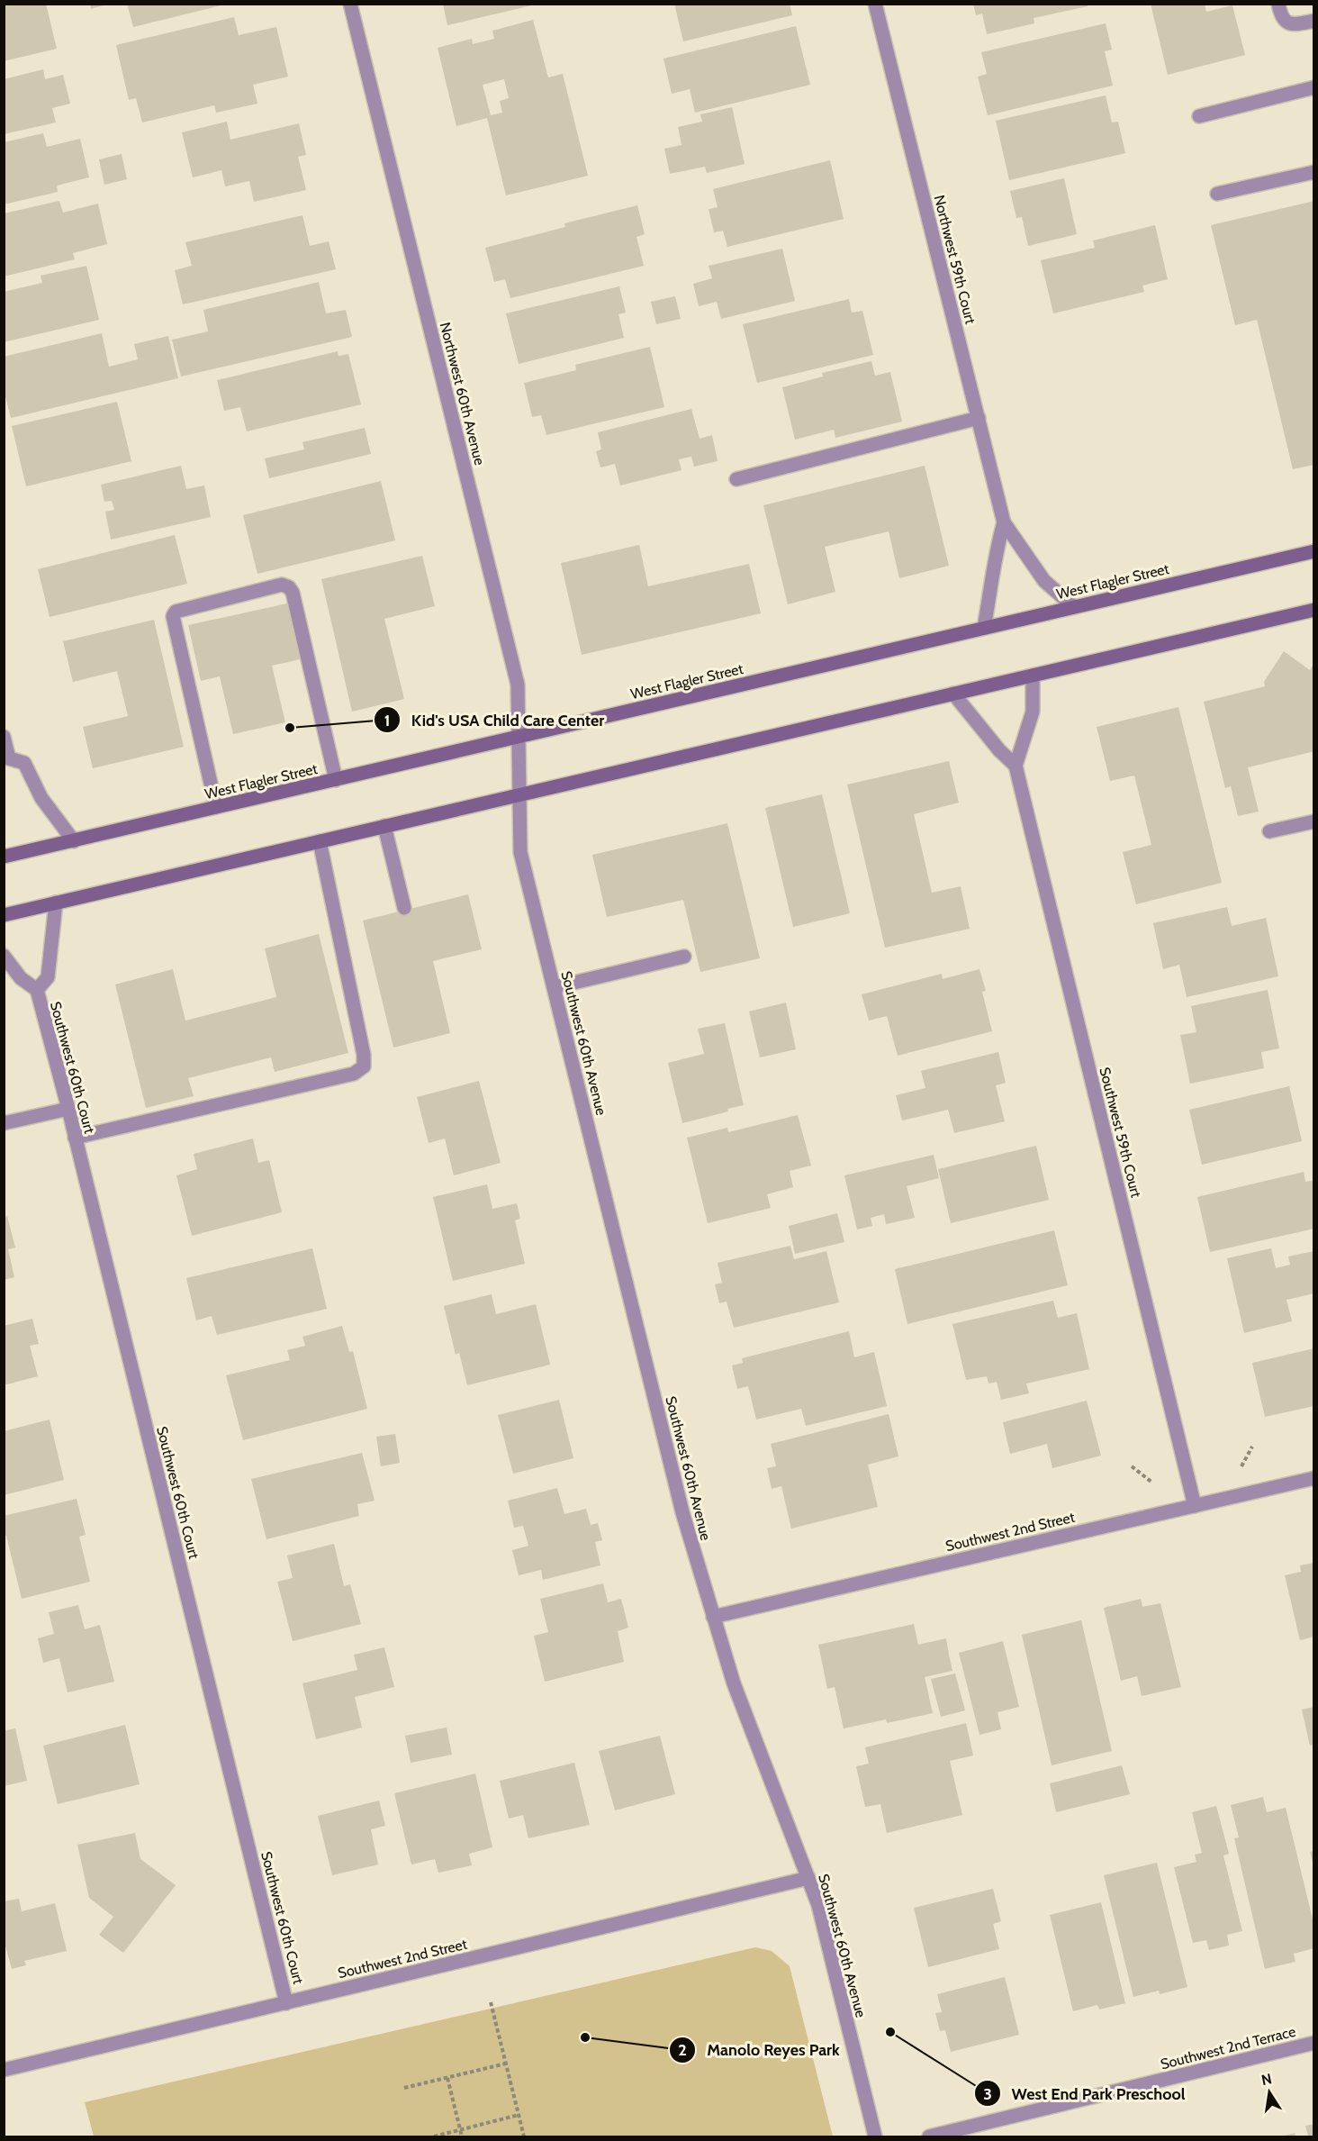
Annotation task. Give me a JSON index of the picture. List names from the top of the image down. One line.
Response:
{"streets":{"main road":["West Flagler Street"],"street":["Northwest 59th Court","Northwest 60th Avenue","Southwest 60th Avenue","Southwest 60th Court","Southwest 59th Court","Southwest 2nd Street","Southwest 2nd Terrace"]},"crossings":[["Northwest 59th Court","West Flagler Street"],["Northwest 60th Avenue","West Flagler Street"],["Northwest 60th Avenue","Southwest 60th Avenue"],["Southwest 60th Avenue","Southwest 2nd Street"],["Southwest 60th Court","Southwest 2nd Street"],["Southwest 59th Court","Southwest 2nd Street"]],"places":["Kid's USA Child Care Center","West End Park Preschool","Manolo Reyes Park"],"north":"top"}
